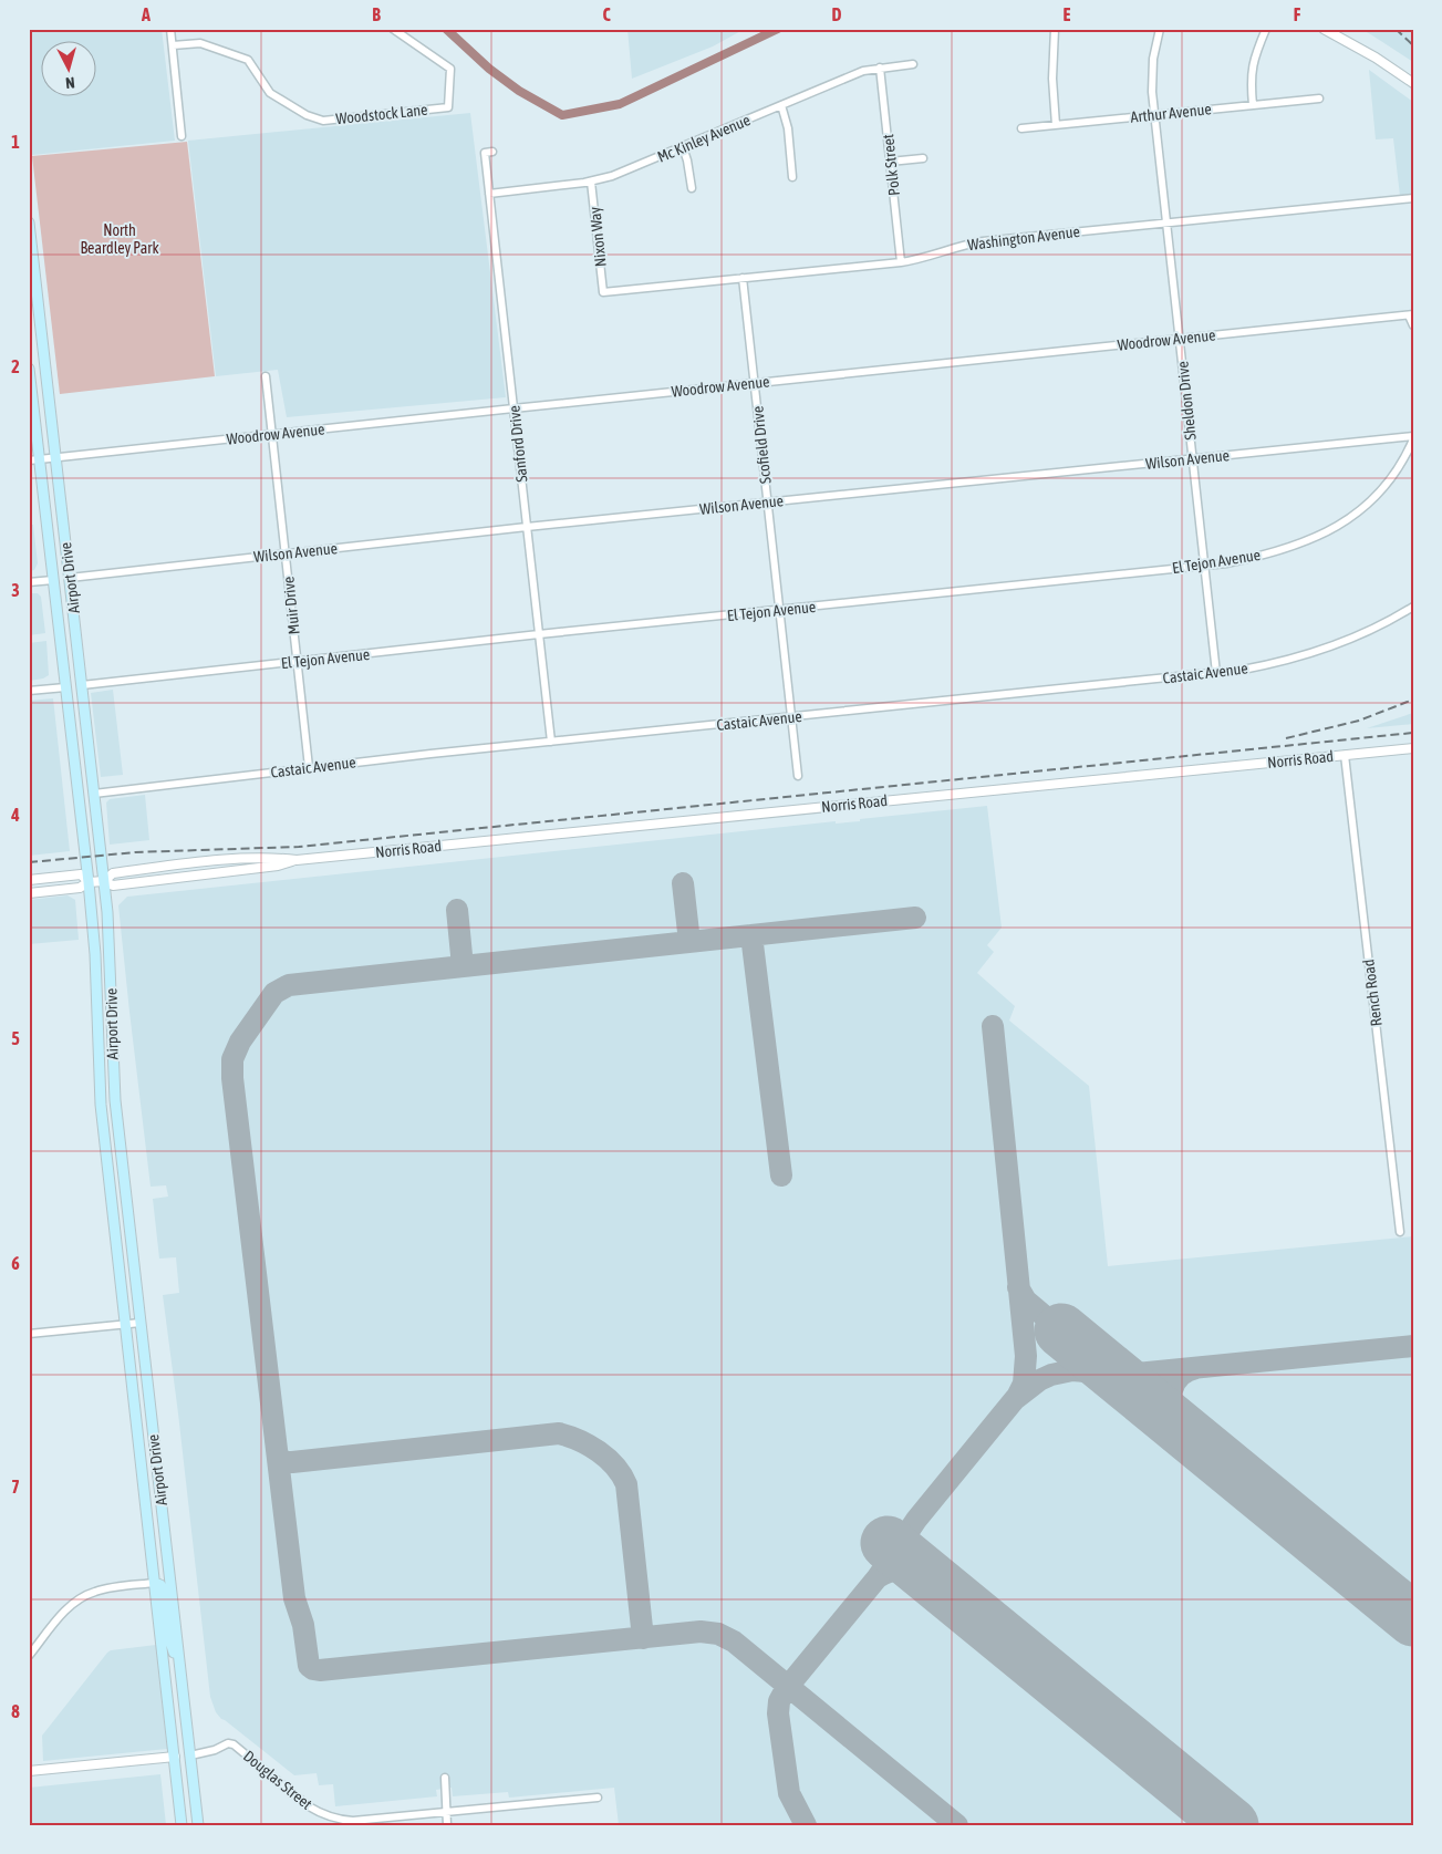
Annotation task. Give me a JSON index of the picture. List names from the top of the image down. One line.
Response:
{"streets":{"main road":["Airport Drive"],"street":["Arthur Avenue","Woodstock Lane","Mc Kinley Avenue","Polk Street","Nixon Way","Washington Avenue","Woodrow Avenue","Sheldon Drive","Sanford Drive","Scofield Drive","Wilson Avenue","El Tejon Avenue","Muir Drive","Castaic Avenue","Norris Road","Rench Road","Douglas Street"]},"crossings":[["Arthur Avenue","Sheldon Drive"],["Mc Kinley Avenue","Polk Street"],["Mc Kinley Avenue","Nixon Way"],["Mc Kinley Avenue","Sanford Drive"],["Polk Street","Washington Avenue"],["Nixon Way","Washington Avenue"],["Washington Avenue","Sheldon Drive"],["Washington Avenue","Scofield Drive"],["Woodrow Avenue","Sheldon Drive"],["Woodrow Avenue","Sanford Drive"],["Woodrow Avenue","Scofield Drive"],["Woodrow Avenue","Airport Drive"],["Woodrow Avenue","Muir Drive"],["Sheldon Drive","Wilson Avenue"],["Sheldon Drive","El Tejon Avenue"],["Sheldon Drive","Castaic Avenue"],["Sanford Drive","Wilson Avenue"],["Sanford Drive","El Tejon Avenue"],["Sanford Drive","Castaic Avenue"],["Scofield Drive","Wilson Avenue"],["Scofield Drive","El Tejon Avenue"],["Scofield Drive","Castaic Avenue"],["Wilson Avenue","El Tejon Avenue"],["Wilson Avenue","Airport Drive"],["Wilson Avenue","Muir Drive"],["El Tejon Avenue","Airport Drive"],["El Tejon Avenue","Muir Drive"],["Airport Drive","Castaic Avenue"],["Airport Drive","Norris Road"],["Airport Drive","Douglas Street"],["Muir Drive","Castaic Avenue"],["Norris Road","Rench Road"]],"parks":["North Beardley Park"],"north":"bottom","grid":{"columns":["A","B","C","D","E","F"],"rows":["1","2","3","4","5","6","7","8"]}}
